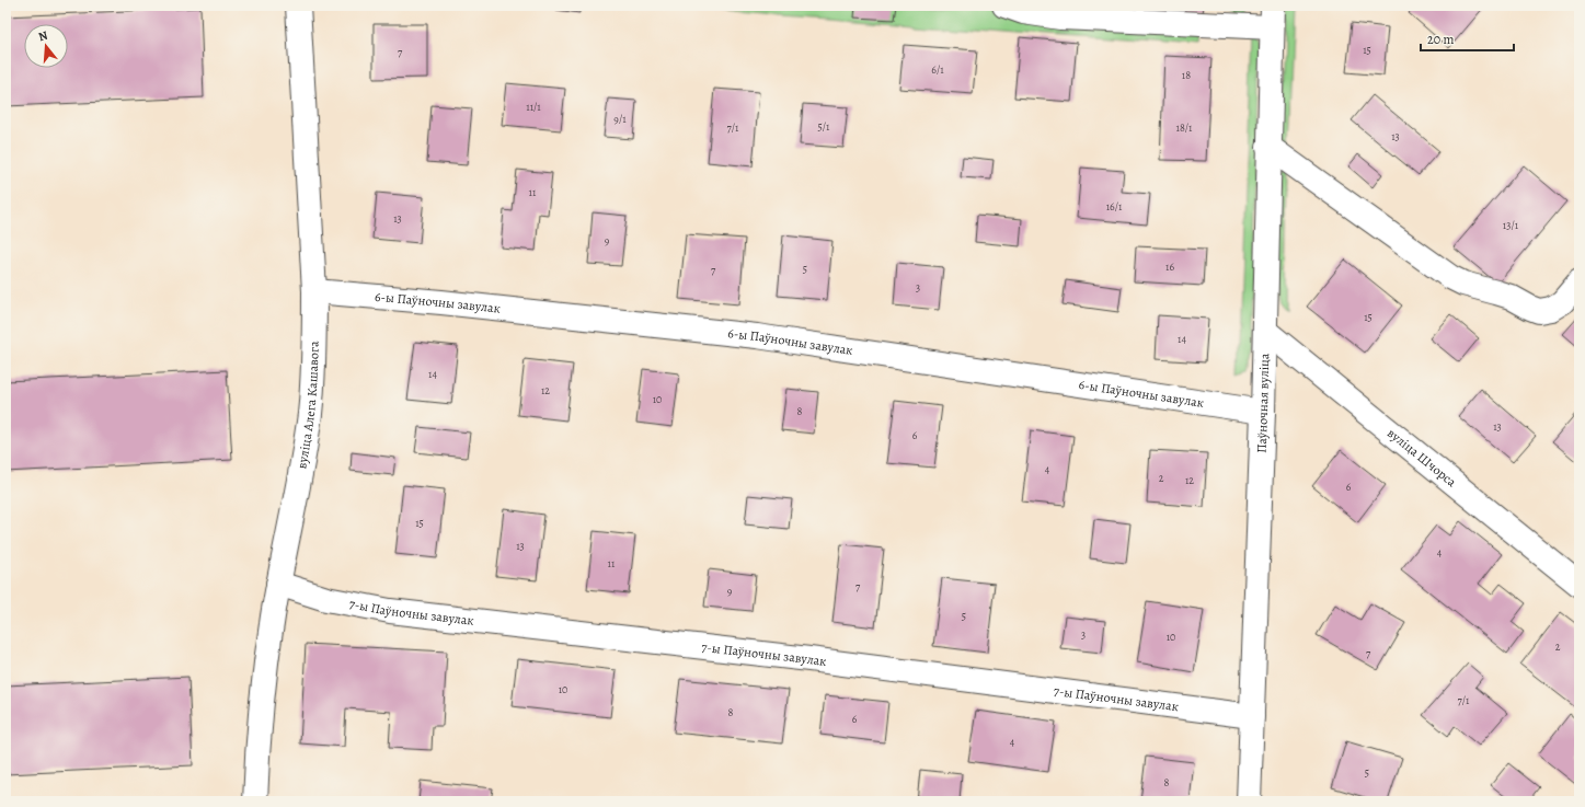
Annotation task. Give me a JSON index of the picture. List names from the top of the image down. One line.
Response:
{"streets":{"street":["6-ы Паўночны завулак","Паўночная вуліца","вуліца Алега Кашавога","вуліца Шчорса","7-ы Паўночны завулак"]},"crossings":[["6-ы Паўночны завулак","Паўночная вуліца"],["6-ы Паўночны завулак","вуліца Алега Кашавога"],["Паўночная вуліца","вуліца Шчорса"],["Паўночная вуліца","7-ы Паўночны завулак"],["вуліца Алега Кашавога","7-ы Паўночны завулак"]],"house_numbers":["15","7","6/1","18","11/1","9/1","5/1","7/1","18/1","13","11","16/1","13","13/1","9","16","5","7","3","15","14","14","12","10","8","13","6","4","2","12","6","15","13","4","11","7","9","5","3","10","2","7","10","7/1","8","6","4","5","8"],"scale_bar":"20 m","north":"top"}
